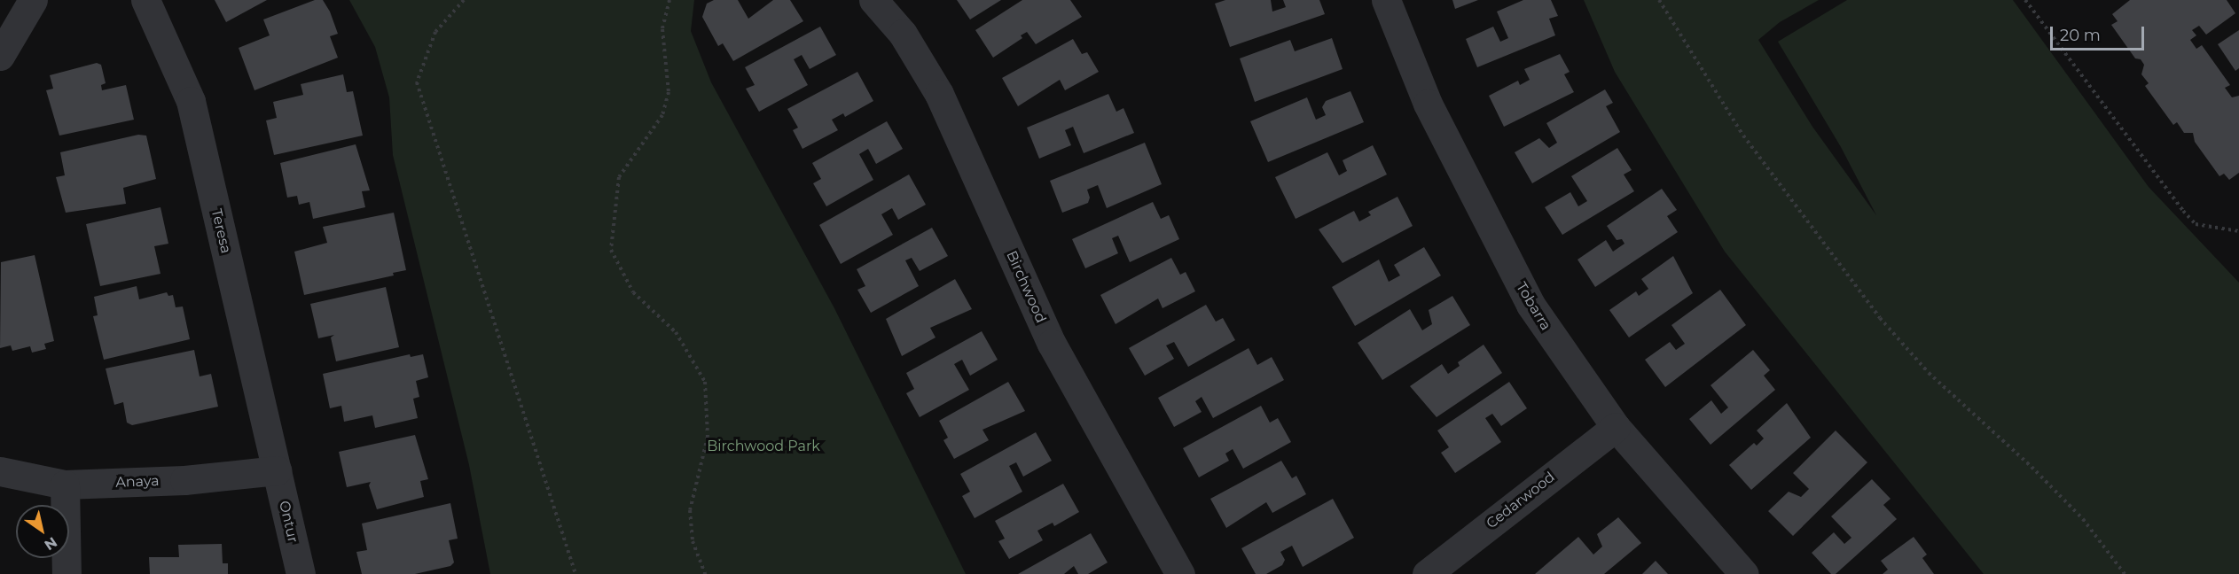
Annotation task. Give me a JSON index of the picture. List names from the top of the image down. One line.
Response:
{"streets":{"street":["Teresa","Birchwood","Tobarra","Anaya","Cedarwood","Ontur"]},"crossings":[["Teresa","Anaya"],["Teresa","Ontur"],["Tobarra","Cedarwood"],["Anaya","Ontur"]],"parks":["Birchwood Park"],"scale_bar":"20 m","north":"bottom right"}
